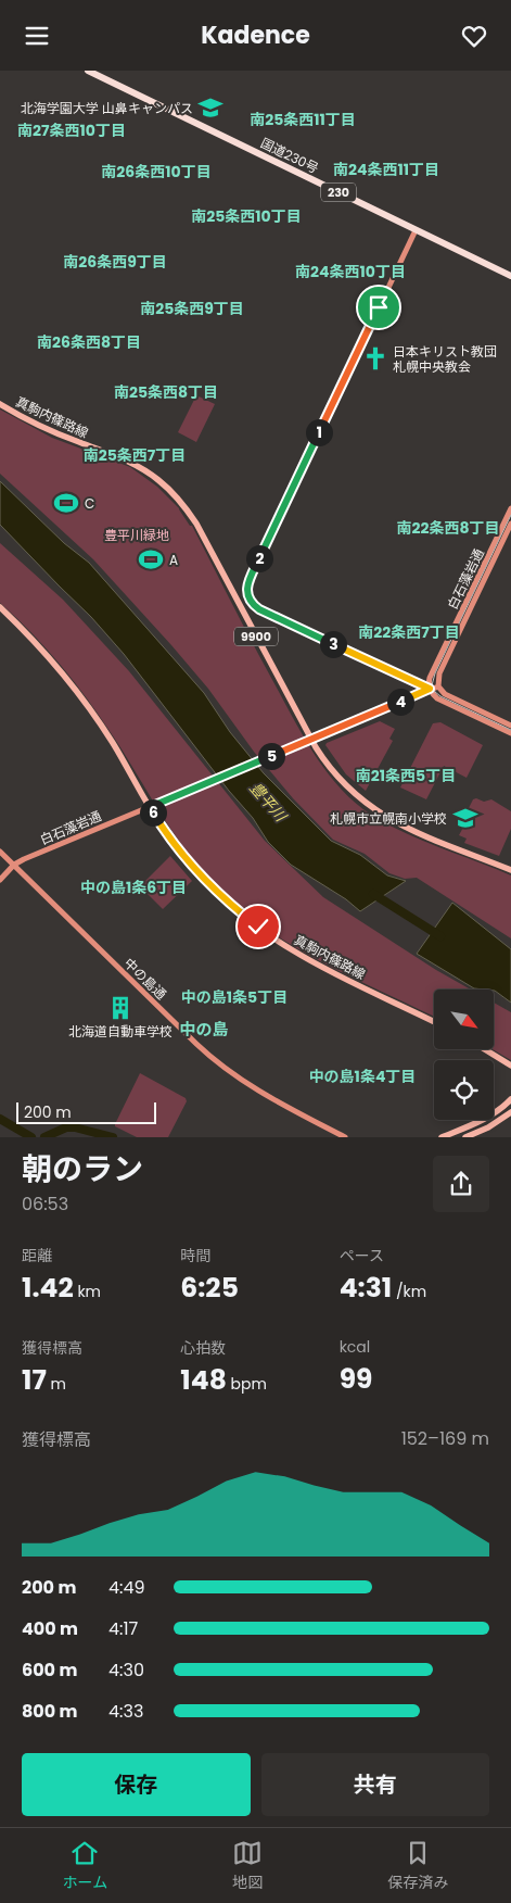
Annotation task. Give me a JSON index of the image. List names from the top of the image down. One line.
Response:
{"streets":{"highway":["国道230号","230"],"main road":["真駒内篠路線","9900"],"street":["白石藻岩通","中の島通"]},"crossings":[["真駒内篠路線","白石藻岩通"],["白石藻岩通","中の島通"]],"districts":["南25条西11丁目","南27条西10丁目","南24条西11丁目","南26条西10丁目","南25条西10丁目","南26条西9丁目","南24条西10丁目","南25条西9丁目","南26条西8丁目","南25条西8丁目","南25条西7丁目","南22条西8丁目","南22条西7丁目","南21条西5丁目","中の島1条6丁目","中の島1条5丁目","中の島","中の島1条4丁目"],"water":["豊平川"],"parks":["豊平川緑地"],"places":{"school or university":["北海学園大学 山鼻キャンパス","札幌市立幌南小学校"],"church":["日本キリスト教団 札幌中央教会"],"sports":["C","A"],"building":["北海道自動車学校"]},"scale_bar":"200 m","north":"bottom right","page":{"header":"Kadence","pins":["1","2","3","4","5","6"],"scale":"200 m","heading":["朝のラン","06:53"],"stats":[["距離","1.42 km"],["時間","6:25"],["ペース","4:31 /km"],["獲得標高","17 m"],["心拍数","148 bpm"],["kcal","99"]],"chart":["獲得標高","152–169 m"],"list":[{"name":"200 m","note":"4:49"},{"name":"400 m","note":"4:17"},{"name":"600 m","note":"4:30"},{"name":"800 m","note":"4:33"}],"buttons":["保存","共有"],"tabs":["ホーム","地図","保存済み"]}}
